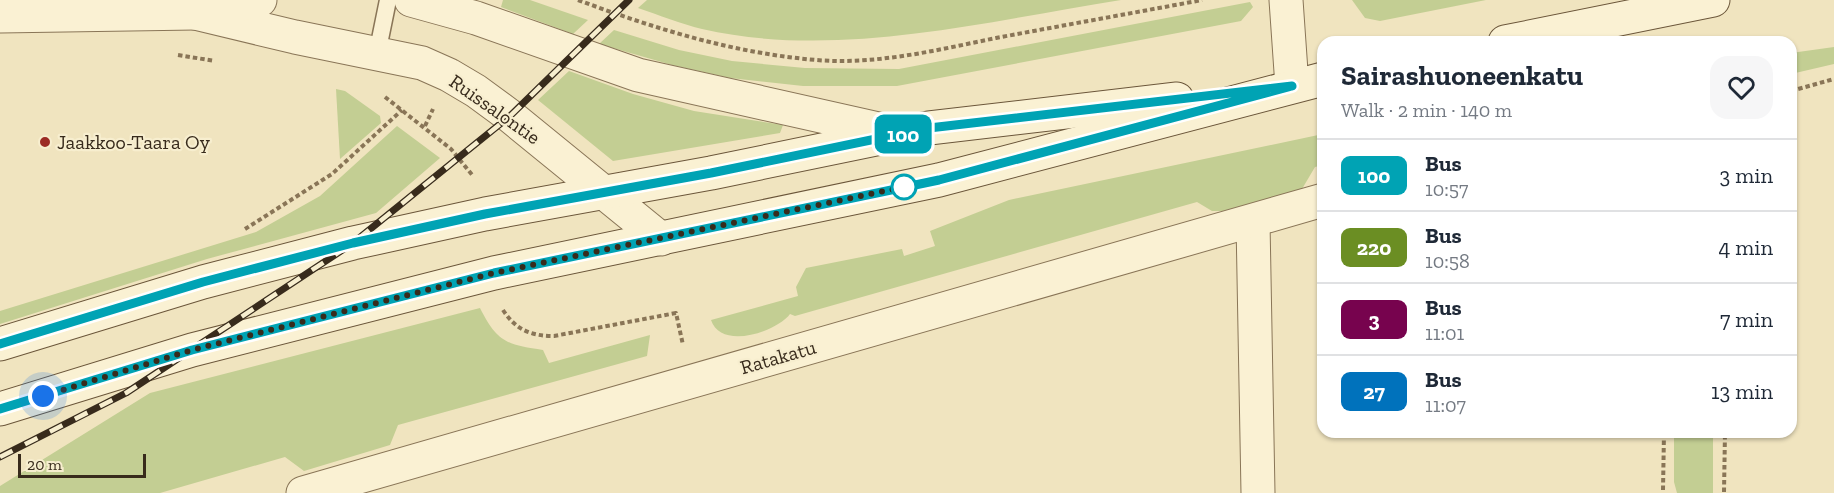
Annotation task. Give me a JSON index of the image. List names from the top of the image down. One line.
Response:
{"streets":{"main road":["Ruissalontie","Ratakatu"]},"places":["Jaakkoo-Taara Oy"],"lines":["bus line 100"],"scale_bar":"20 m","page":{"on_map":"100","heading":["Sairashuoneenkatu","Walk · 2 min · 140 m"],"list":[{"mark":"100","name":"Bus","note":"10:57","value":"3 min"},{"mark":"220","name":"Bus","note":"10:58","value":"4 min"},{"mark":"3","name":"Bus","note":"11:01","value":"7 min"},{"mark":"27","name":"Bus","note":"11:07","value":"13 min"}],"scale":"20 m"}}
